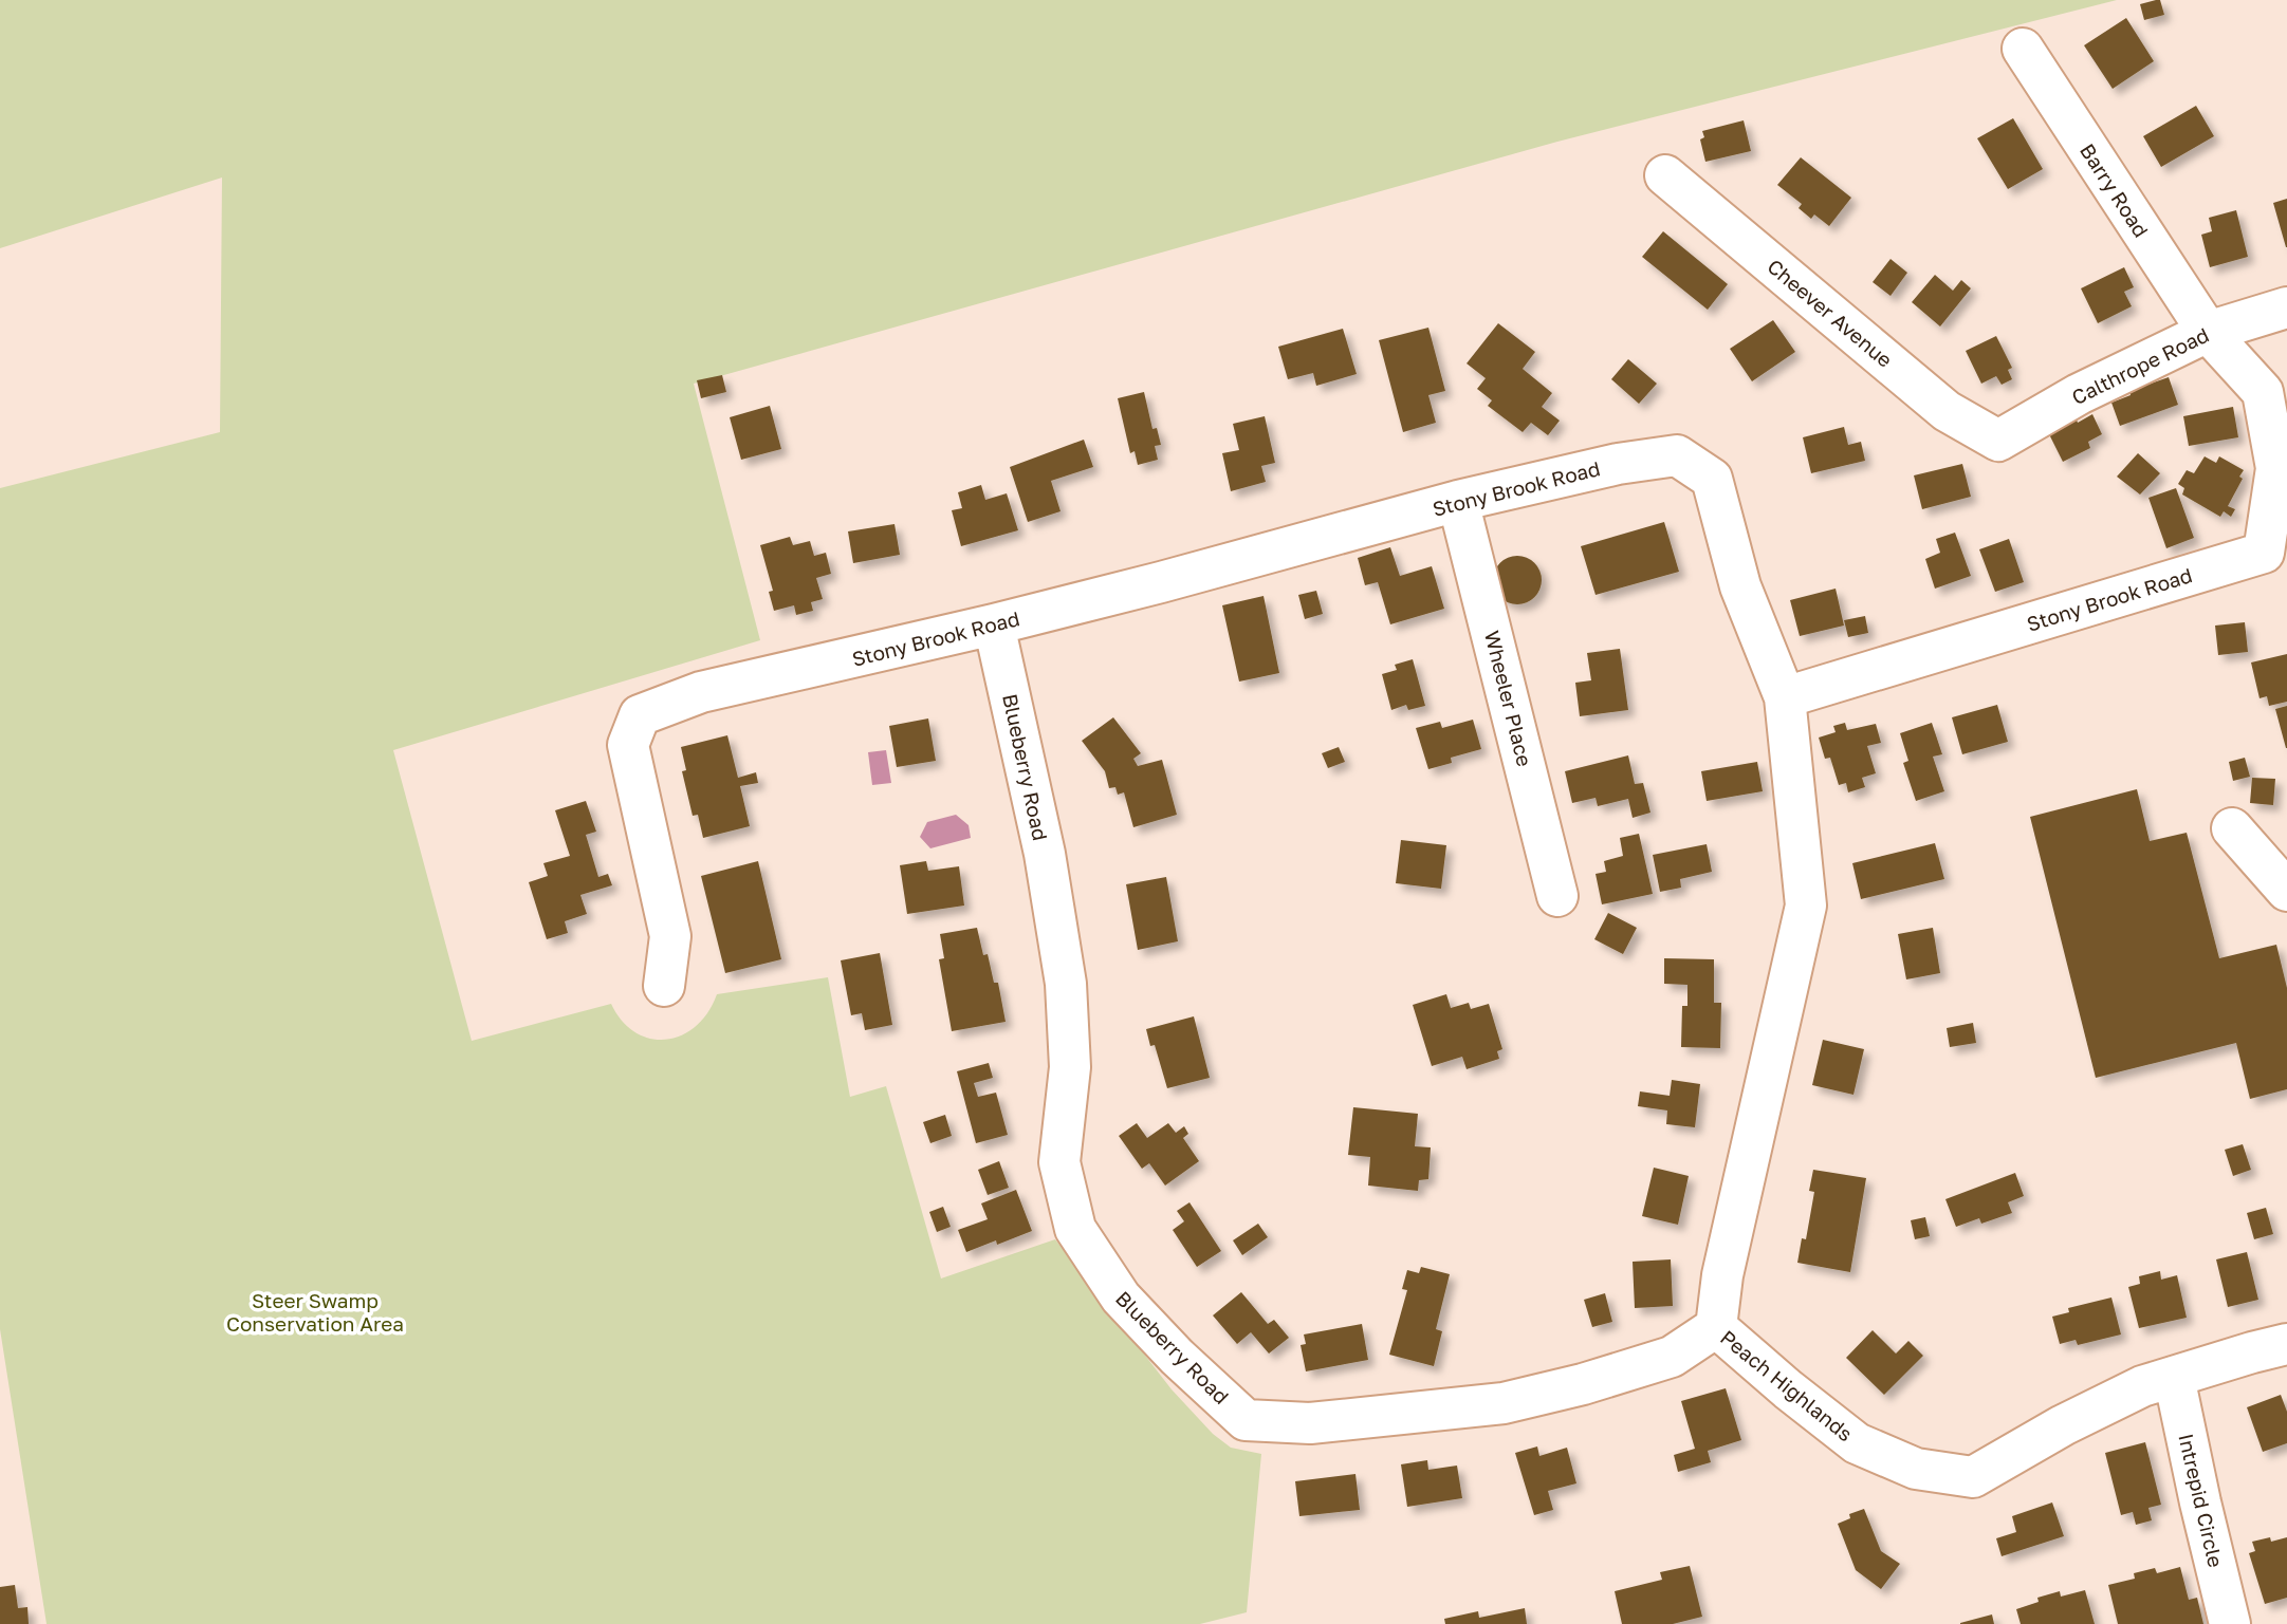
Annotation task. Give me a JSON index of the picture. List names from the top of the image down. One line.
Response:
{"streets":{"street":["Barry Road","Cheever Avenue","Calthrope Road","Stony Brook Road","Wheeler Place","Blueberry Road","Peach Highlands","Intrepid Circle"]},"crossings":[["Barry Road","Calthrope Road"],["Barry Road","Stony Brook Road"],["Cheever Avenue","Calthrope Road"],["Calthrope Road","Stony Brook Road"],["Stony Brook Road","Wheeler Place"],["Stony Brook Road","Blueberry Road"],["Stony Brook Road","Peach Highlands"],["Blueberry Road","Peach Highlands"],["Peach Highlands","Intrepid Circle"]],"parks":["Steer Swamp Conservation Area"]}
